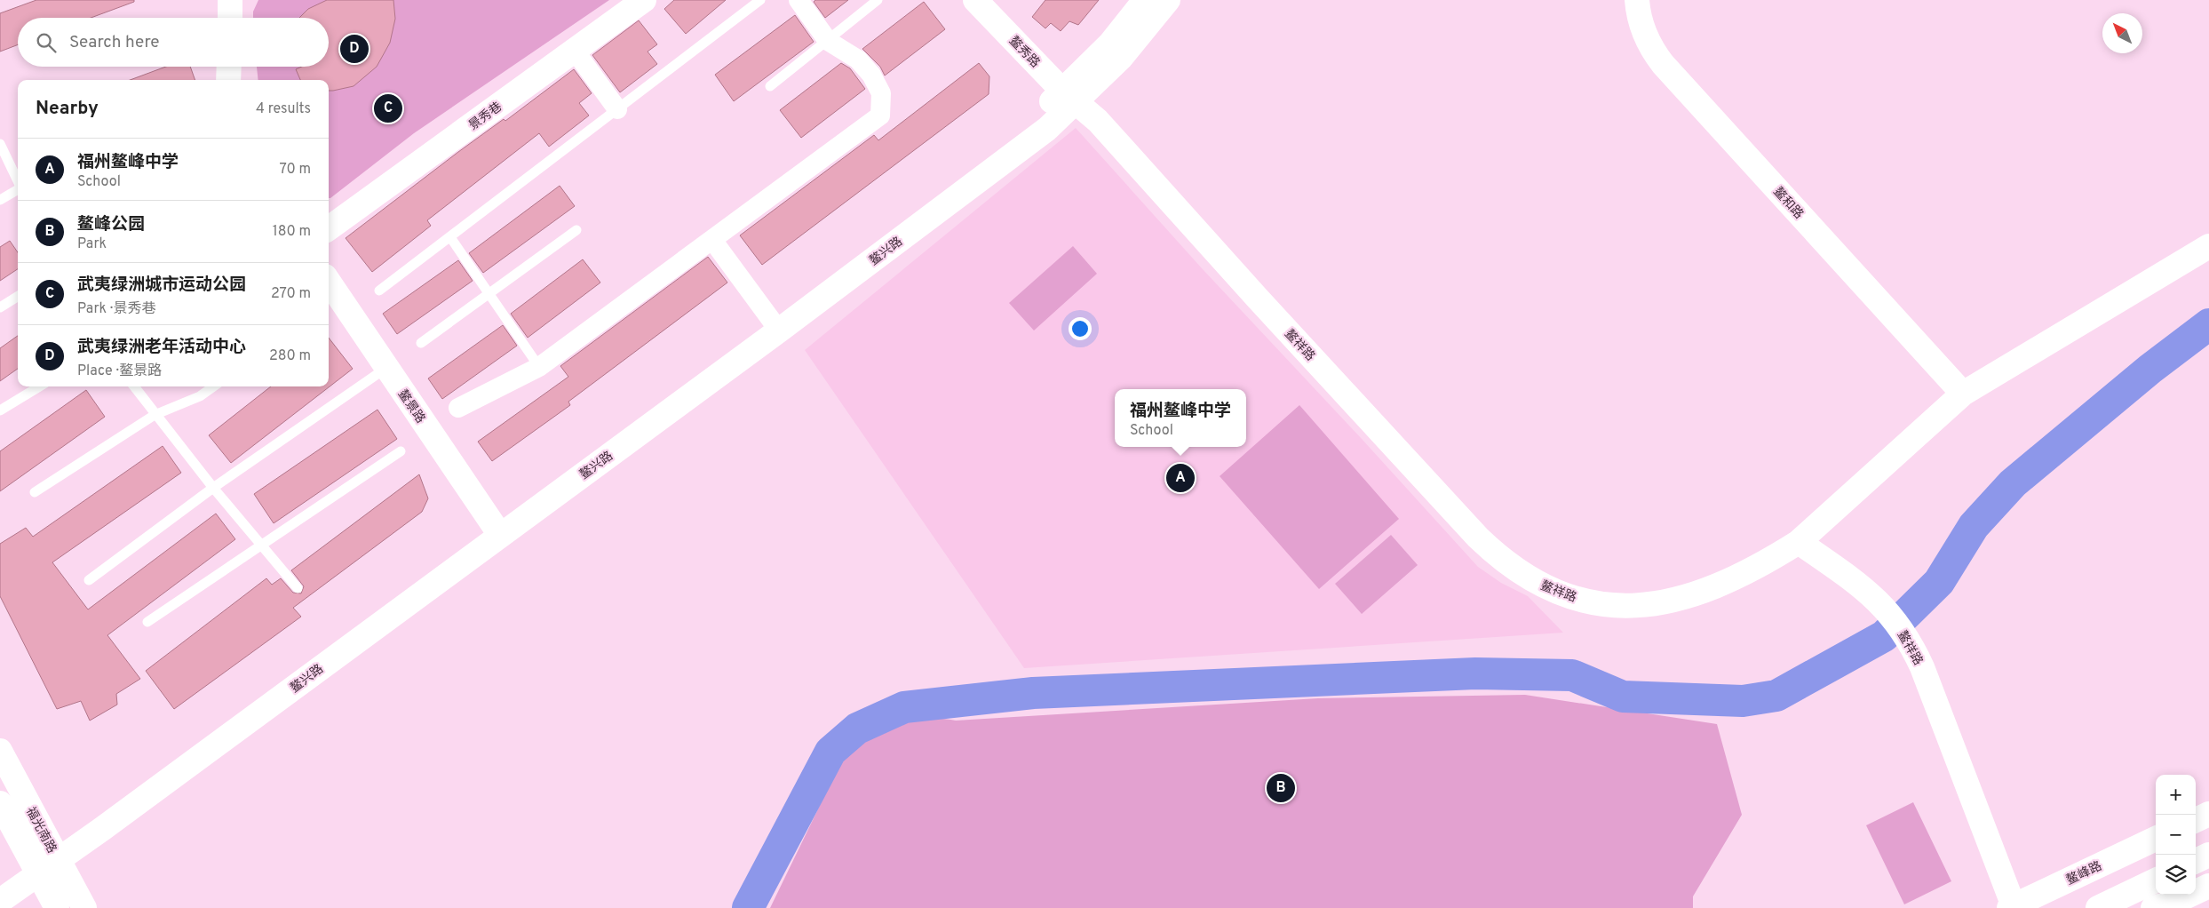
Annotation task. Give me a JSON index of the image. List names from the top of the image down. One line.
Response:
{"streets":{"main road":["鳌秀路","景秀巷","鳌和路","鳌兴路","鳌祥路","鳌景路","福光南路","鳌峰路"]},"crossings":[["鳌秀路","鳌兴路"],["鳌秀路","鳌祥路"],["鳌兴路","鳌祥路"],["鳌兴路","鳌景路"],["鳌兴路","福光南路"],["鳌祥路","鳌峰路"]],"north":"top left","page":{"search":"Search here","pins":["D","C","A","B"],"heading":["Nearby","4 results"],"list":[{"mark":"A","name":"福州鳌峰中学","note":"School","value":"70 m"},{"mark":"B","name":"鳌峰公园","note":"Park","value":"180 m"},{"mark":"C","name":"武夷绿洲城市运动公园","note":"Park · 景秀巷","value":"270 m"},{"mark":"D","name":"武夷绿洲老年活动中心","note":"Place · 鳌景路","value":"280 m"}],"popup":["福州鳌峰中学","School"],"map_buttons":["+","−"]}}
